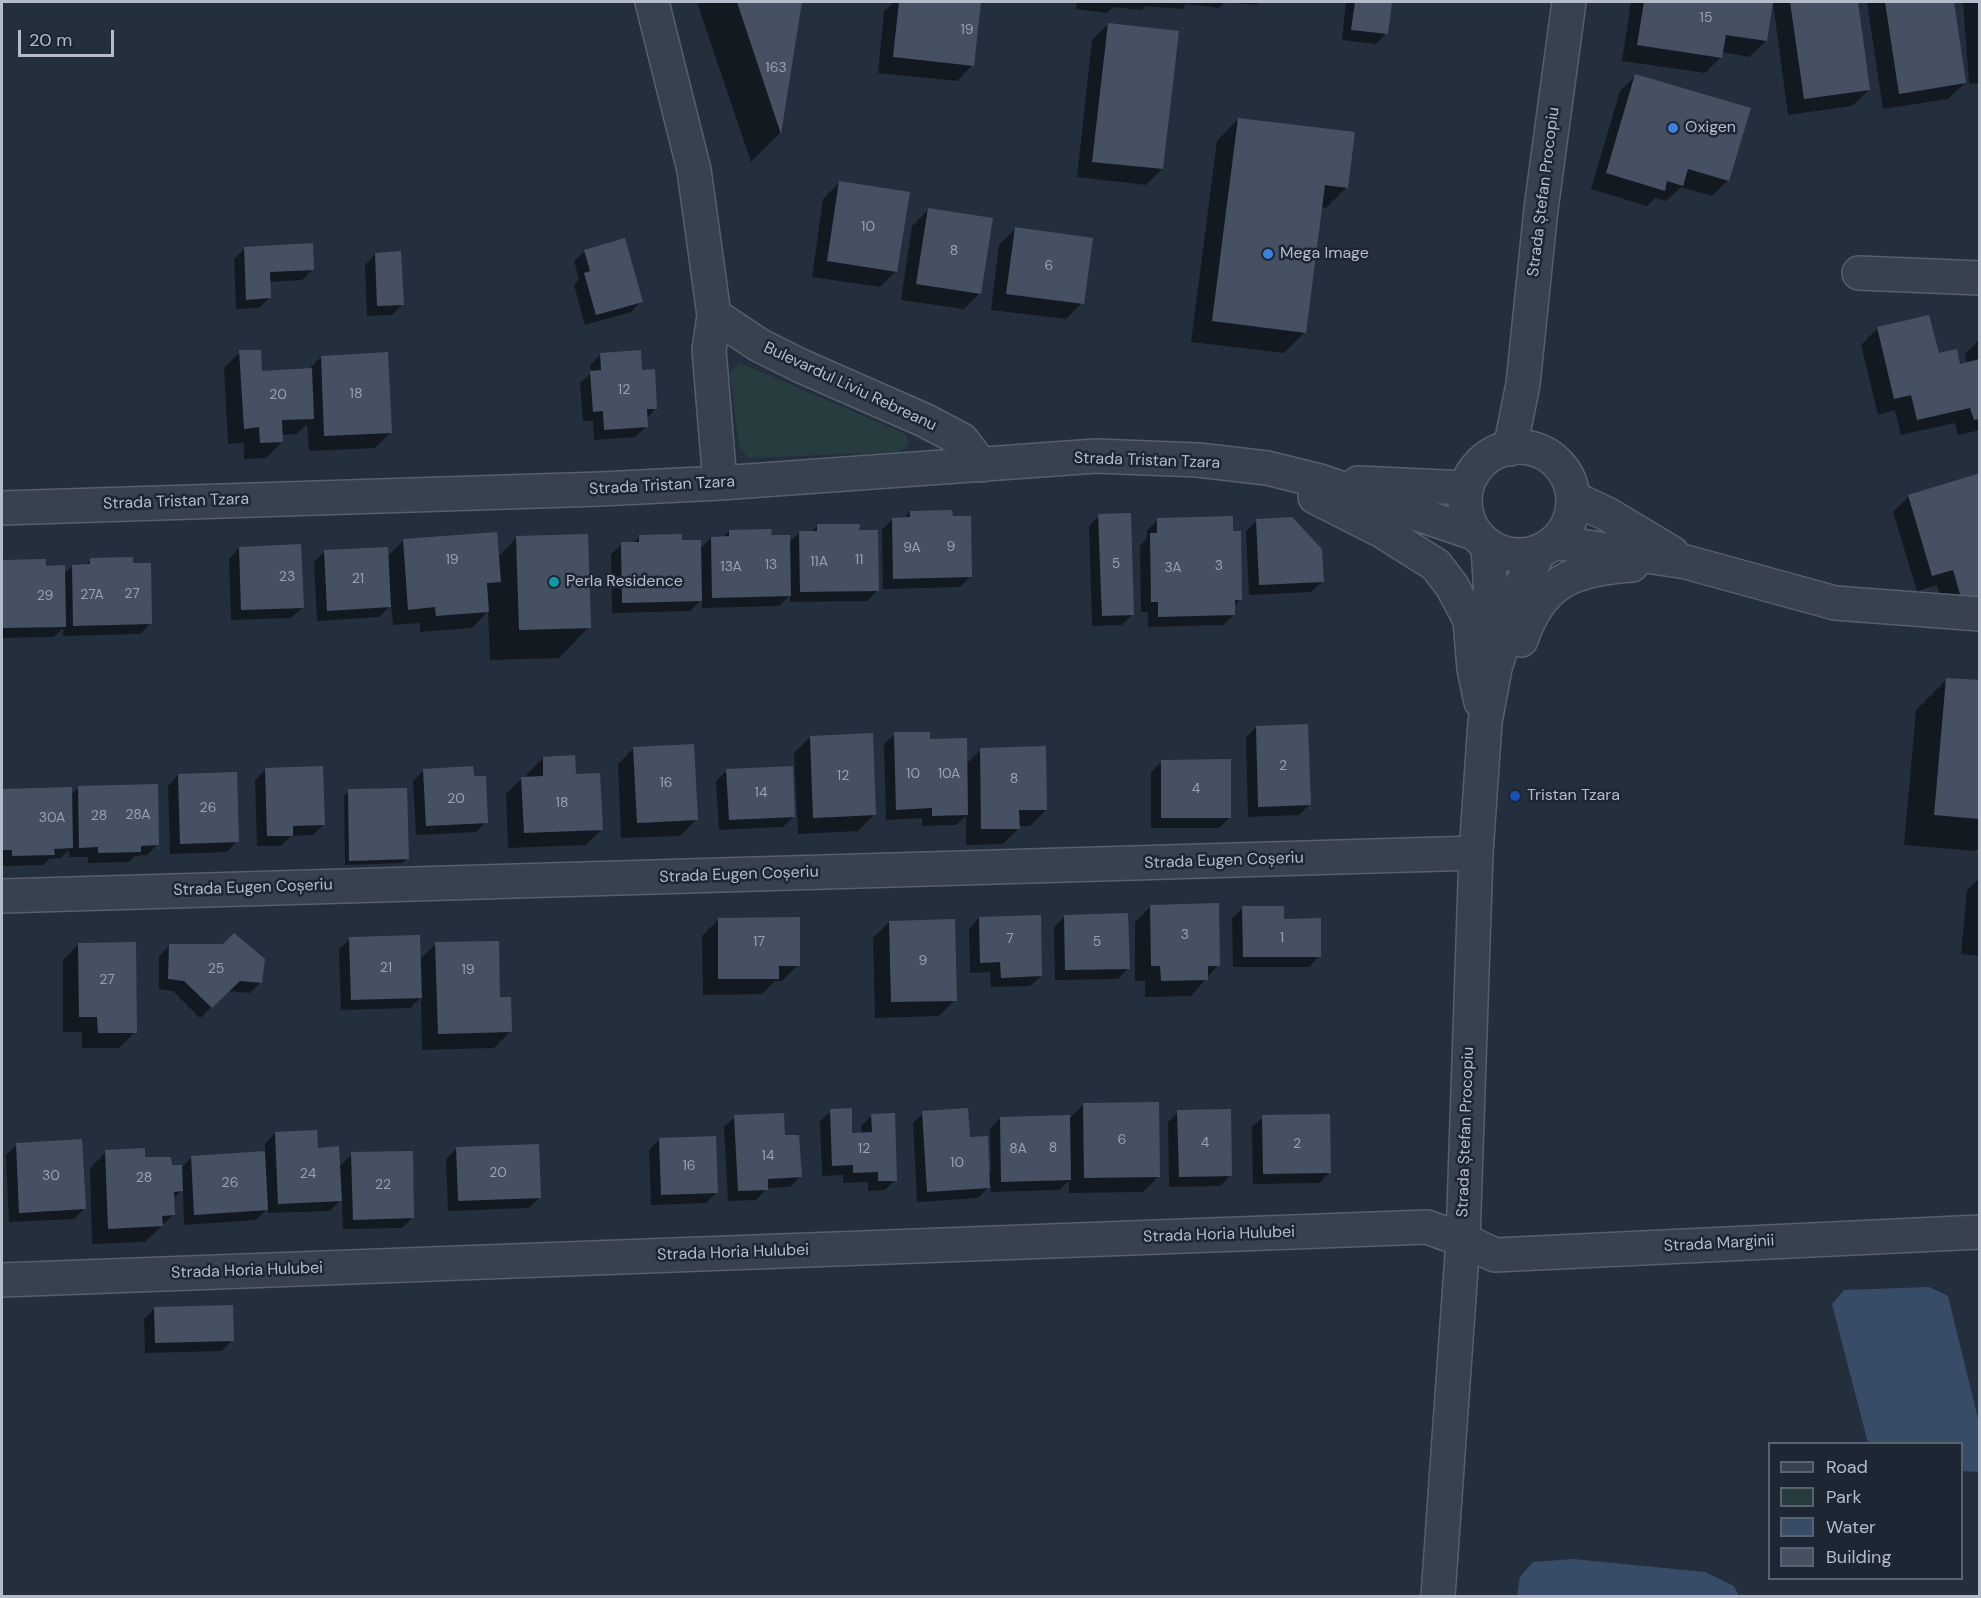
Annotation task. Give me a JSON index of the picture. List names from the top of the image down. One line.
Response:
{"streets":{"street":["Strada Ștefan Procopiu","Bulevardul Liviu Rebreanu","Strada Tristan Tzara","Strada Eugen Coșeriu","Strada Horia Hulubei","Strada Marginii"]},"crossings":[["Strada Ștefan Procopiu","Strada Tristan Tzara"],["Strada Ștefan Procopiu","Strada Eugen Coșeriu"],["Strada Ștefan Procopiu","Strada Horia Hulubei"],["Strada Ștefan Procopiu","Strada Marginii"],["Bulevardul Liviu Rebreanu","Strada Tristan Tzara"],["Strada Horia Hulubei","Strada Marginii"]],"places":["Oxigen","Mega Image","Perla Residence","Tristan Tzara"],"house_numbers":["15","19","163","10","8","6","12","18","20","9","9A","19","11","11A","5","13","3","13A","3A","23","21","27","27A","29","2","10","10A","12","8","16","4","14","20","18","26","28A","28","30A","3","1","7","17","5","9","21","25","19","27","6","4","2","8","12","8A","14","10","16","20","24","30","28","26","22"],"legend":["Road","Park","Water","Building"],"scale_bar":"20 m"}
